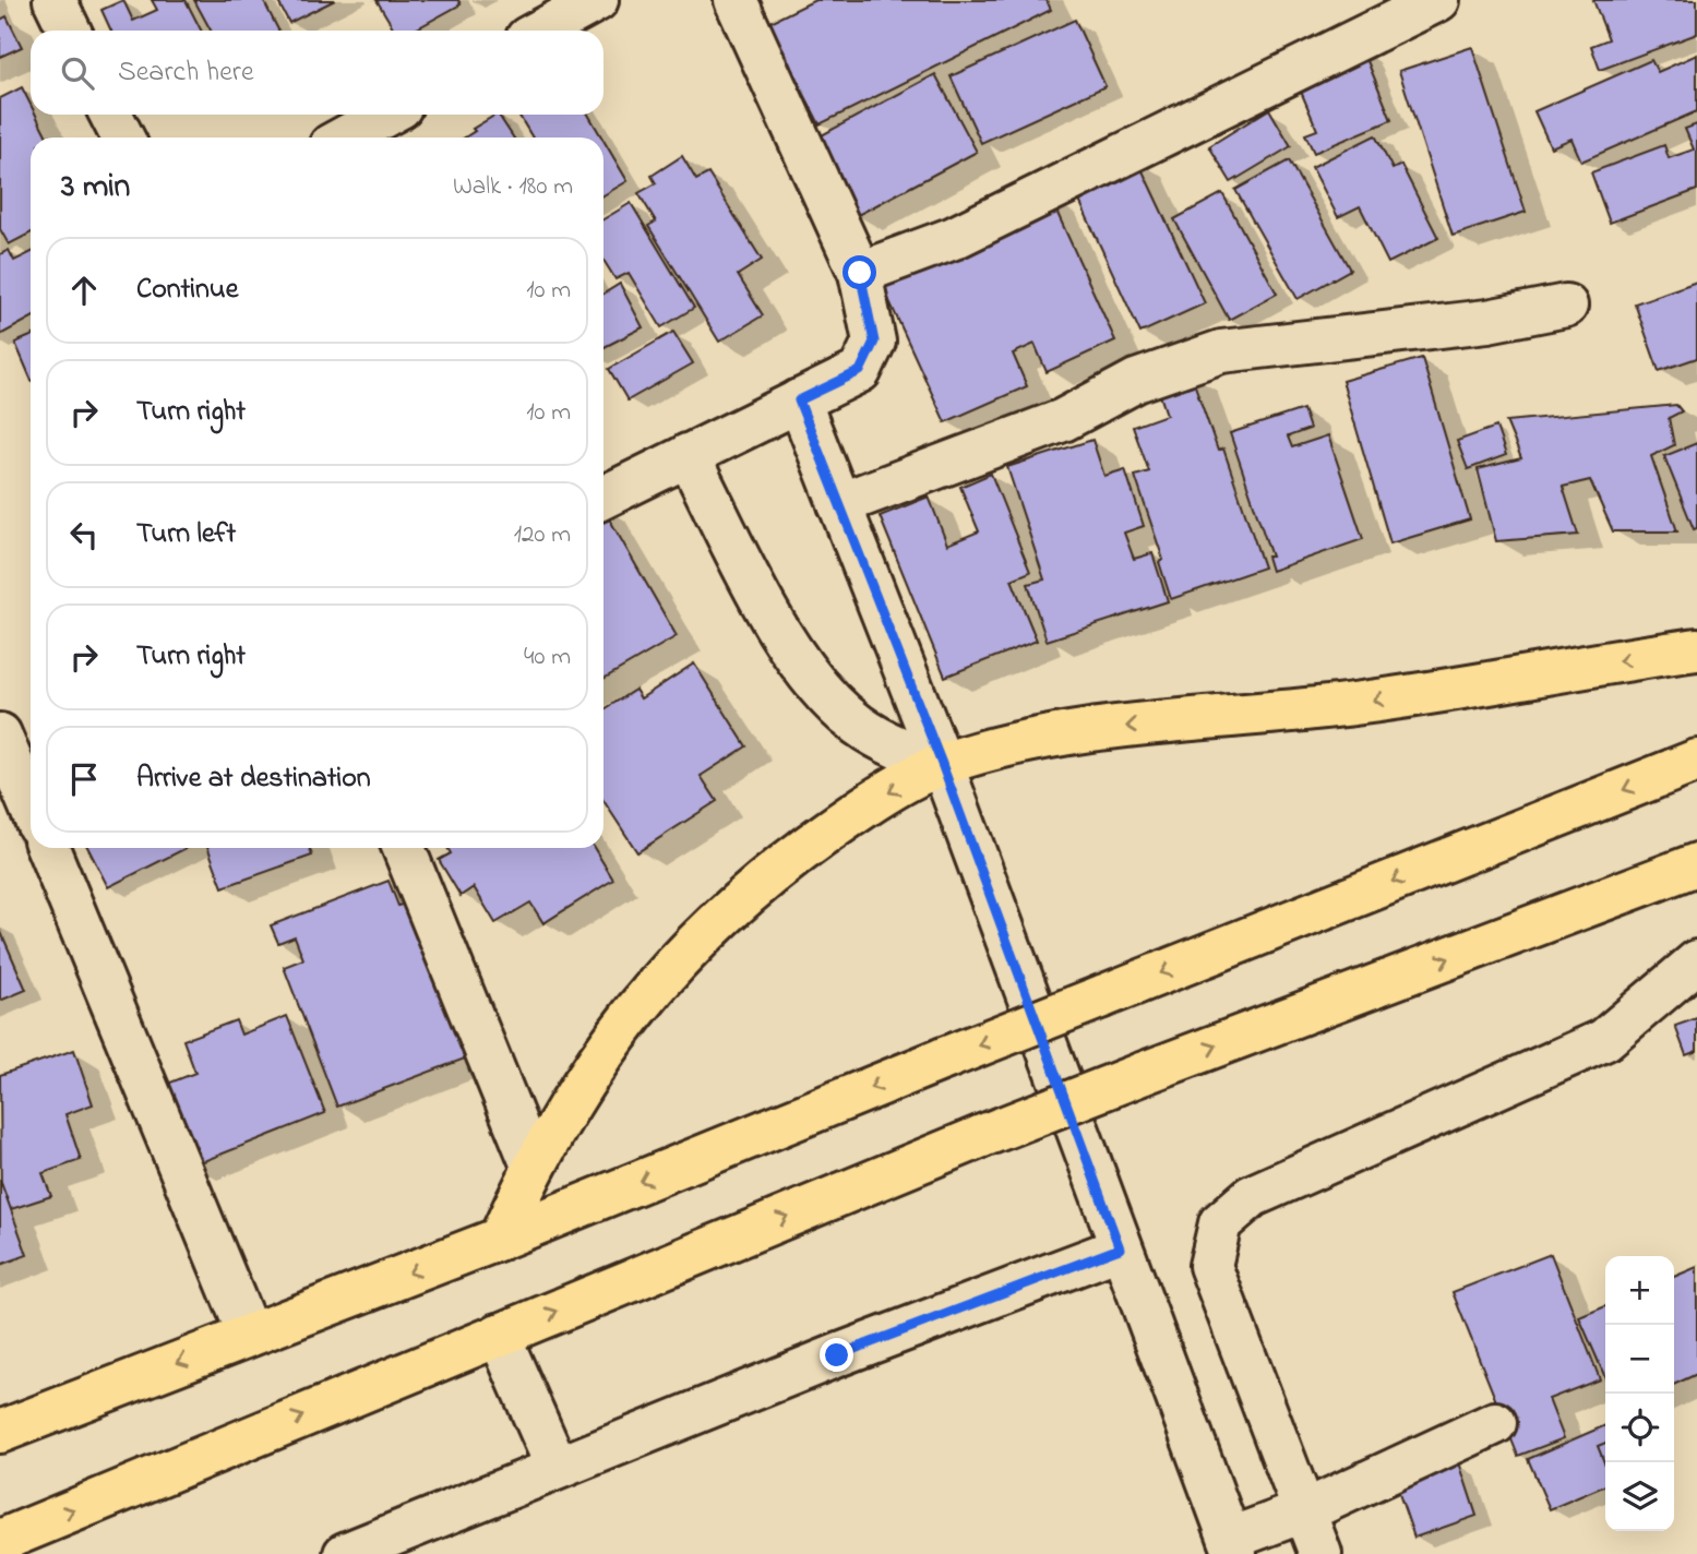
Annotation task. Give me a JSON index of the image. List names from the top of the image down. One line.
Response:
{"page":{"search":"Search here","heading":["3 min","Walk · 180 m"],"list":[["Continue","10 m"],["Turn right","10 m"],["Turn left","120 m"],["Turn right","40 m"],"Arrive at destination"],"map_buttons":["+","−"]}}
